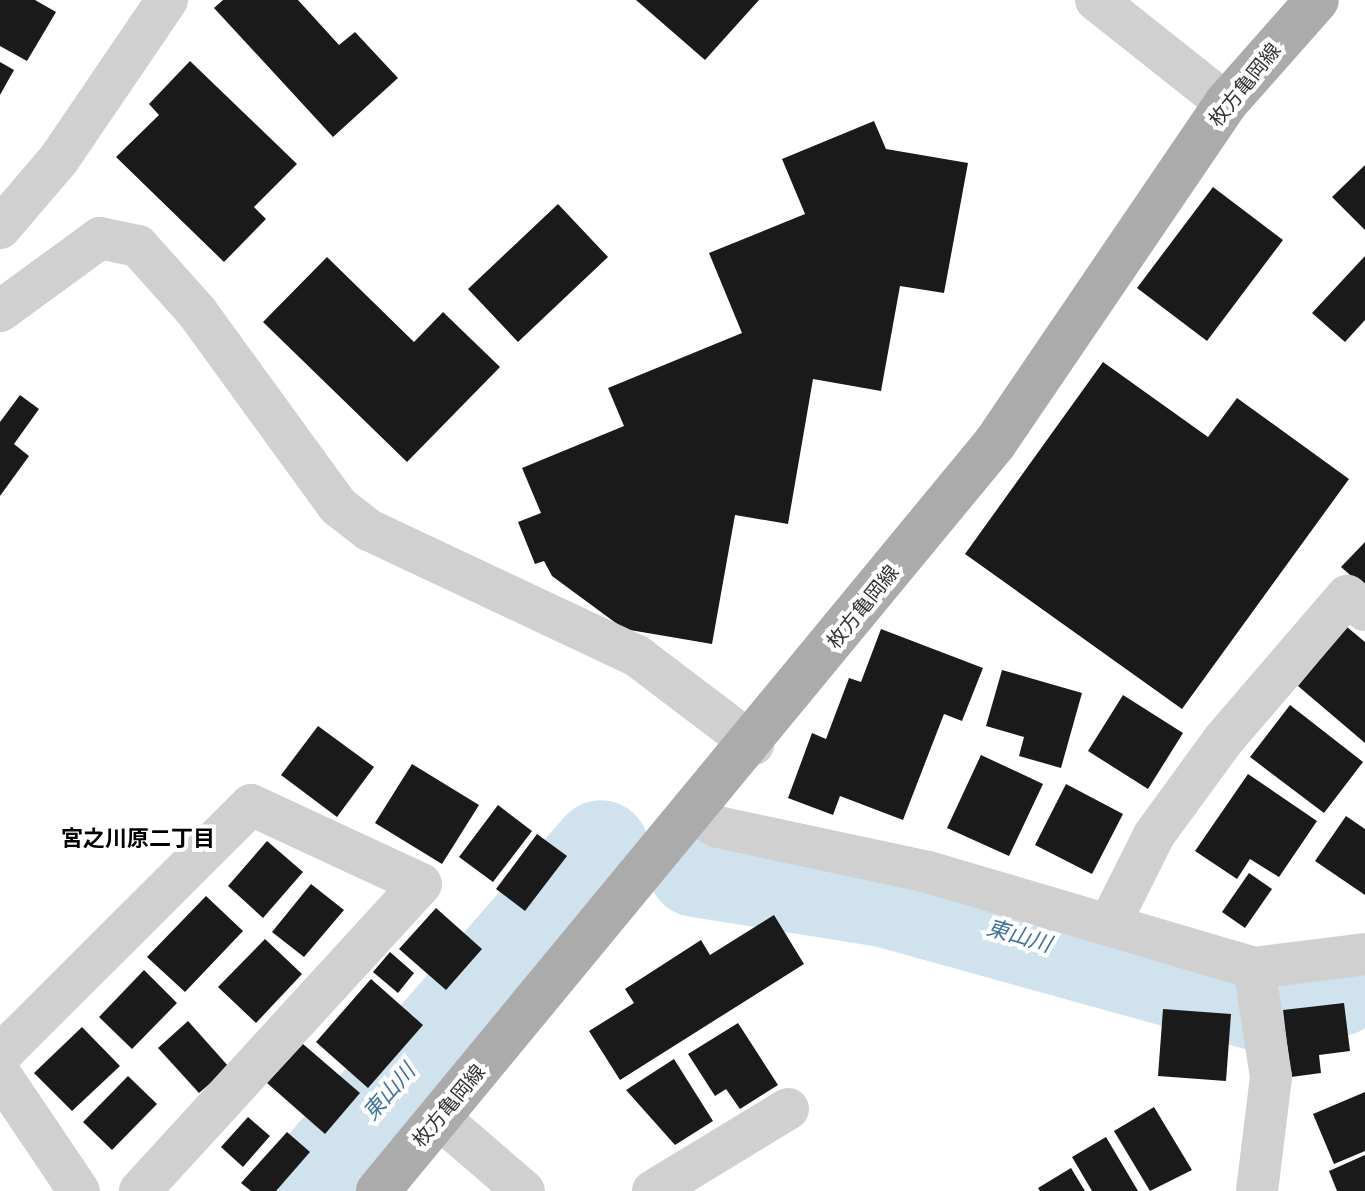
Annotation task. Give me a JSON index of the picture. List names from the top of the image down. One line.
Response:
{"streets":{"main road":["枚方亀岡線"]},"districts":["宮之川原二丁目"],"water":["東山川"]}
